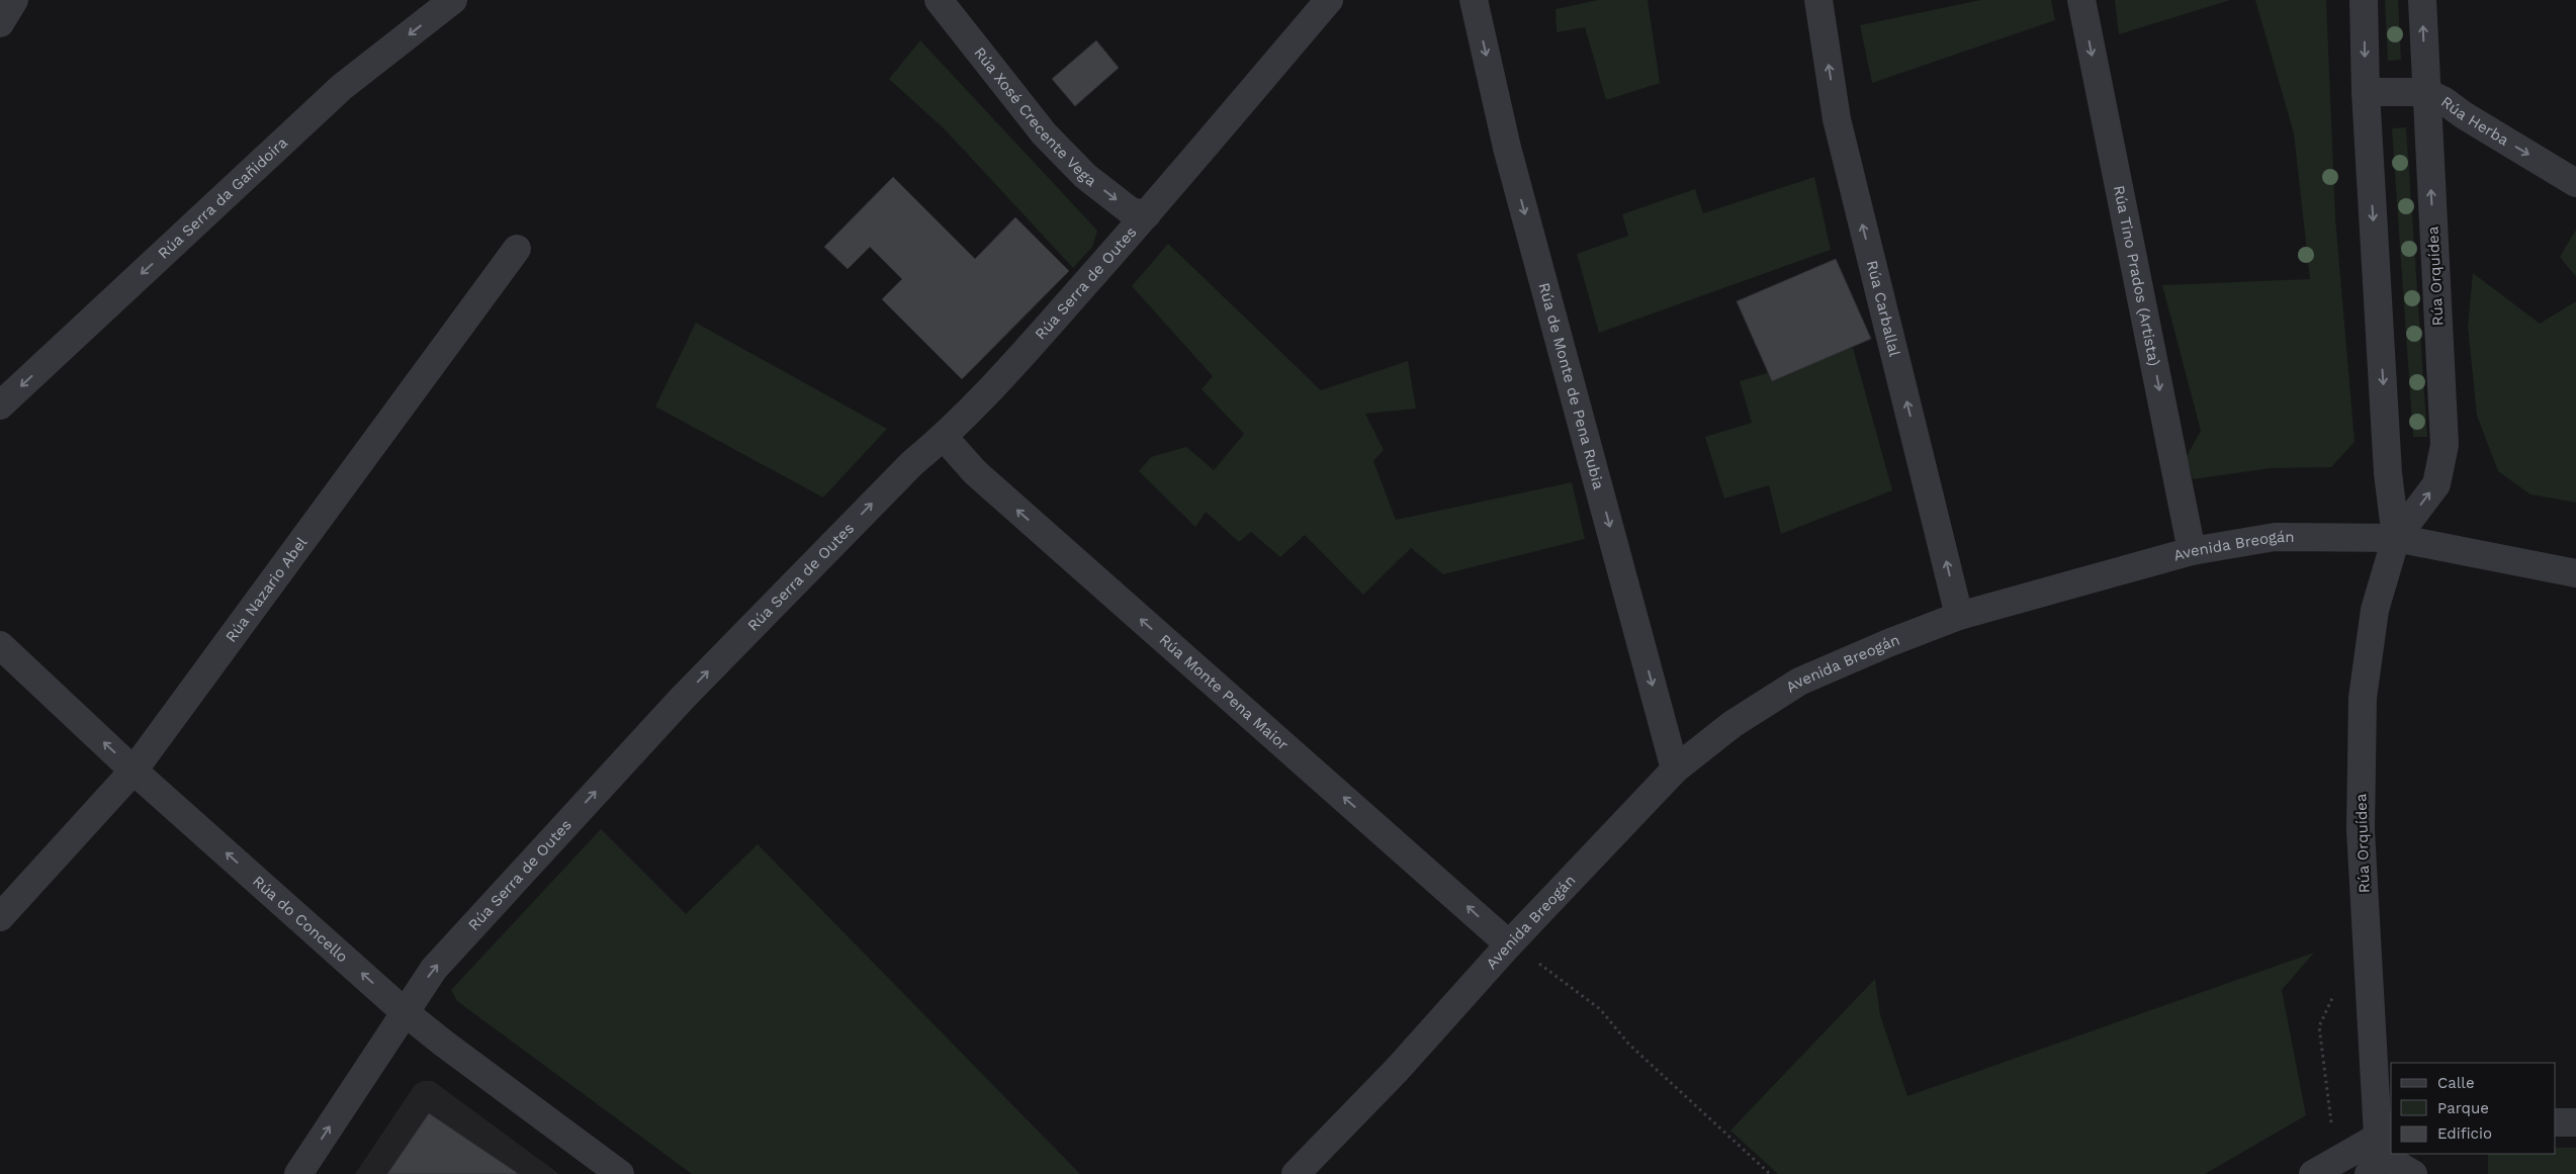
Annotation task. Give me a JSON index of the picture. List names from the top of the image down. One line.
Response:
{"streets":{"street":["Rúa Xosé Crecente Vega","Rúa Herba","Rúa Serra da Gañidoira","Rúa Tino Prados (Artista)","Rúa Orquídea","Rúa Serra de Outes","Rúa Carballal","Rúa de Monte de Pena Rubia","Avenida Breogán","Rúa Nazario Abel","Rúa Monte Pena Maior","Rúa do Concello"]},"crossings":[["Rúa Xosé Crecente Vega","Rúa Serra de Outes"],["Rúa Herba","Rúa Orquídea"],["Rúa Tino Prados (Artista)","Avenida Breogán"],["Rúa Orquídea","Avenida Breogán"],["Rúa Serra de Outes","Rúa Monte Pena Maior"],["Rúa Serra de Outes","Rúa do Concello"],["Rúa Carballal","Avenida Breogán"],["Rúa de Monte de Pena Rubia","Avenida Breogán"],["Avenida Breogán","Rúa Monte Pena Maior"],["Rúa Nazario Abel","Rúa do Concello"]],"one_way":["Rúa Xosé Crecente Vega","Rúa Herba","Rúa Serra da Gañidoira","Rúa Tino Prados (Artista)","Rúa Serra de Outes","Rúa Carballal","Rúa de Monte de Pena Rubia","Rúa Monte Pena Maior","Rúa do Concello"],"legend":["Calle","Parque","Edificio"]}
